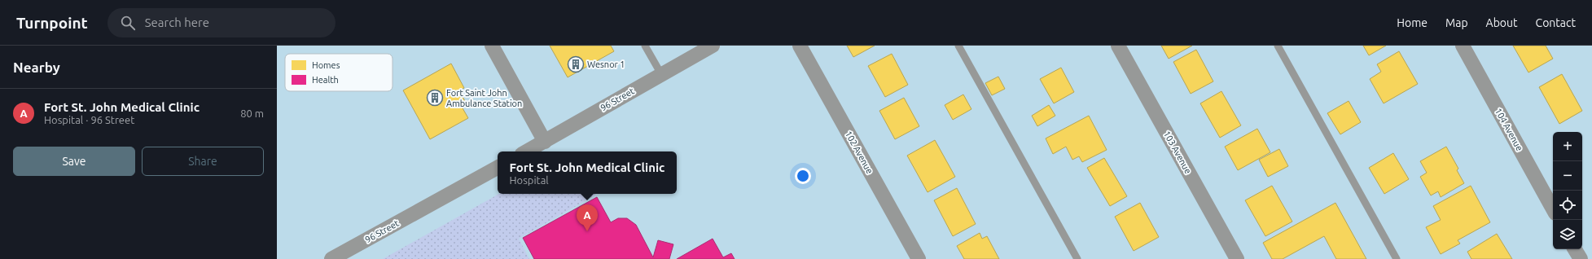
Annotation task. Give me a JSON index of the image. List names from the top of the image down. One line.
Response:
{"streets":{"street":["96 Street","104 Avenue","102 Avenue","103 Avenue"]},"places":{"building":["Wesnor 1","Fort Saint John Ambulance Station"]},"legend":["Homes","Health"],"page":{"header":"Turnpoint","search":"Search here","nav":["Home","Map","About","Contact"],"heading":"Nearby","list":[{"mark":"A","name":"Fort St. John Medical Clinic","note":"Hospital · 96 Street","value":"80 m"}],"map_buttons":["+","−"],"buttons":["Save","Share"],"popup":["Fort St. John Medical Clinic","Hospital"],"pins":"A"}}
